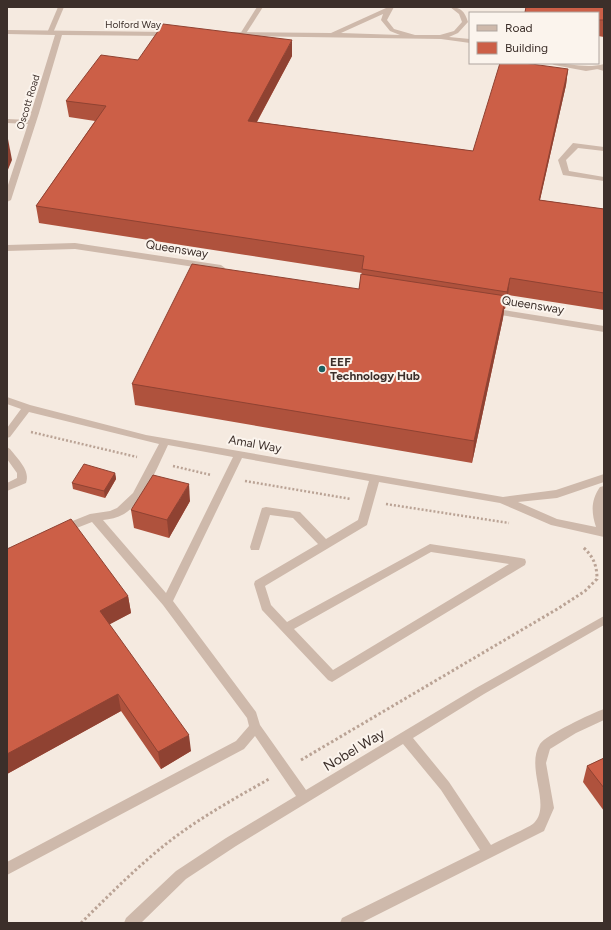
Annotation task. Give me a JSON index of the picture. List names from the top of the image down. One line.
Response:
{"streets":{"street":["Holford Way","Oscott Road","Queensway","Amal Way","Nobel Way"]},"crossings":[["Holford Way","Oscott Road"]],"places":["EEF Technology Hub"],"legend":["Road","Building"]}
